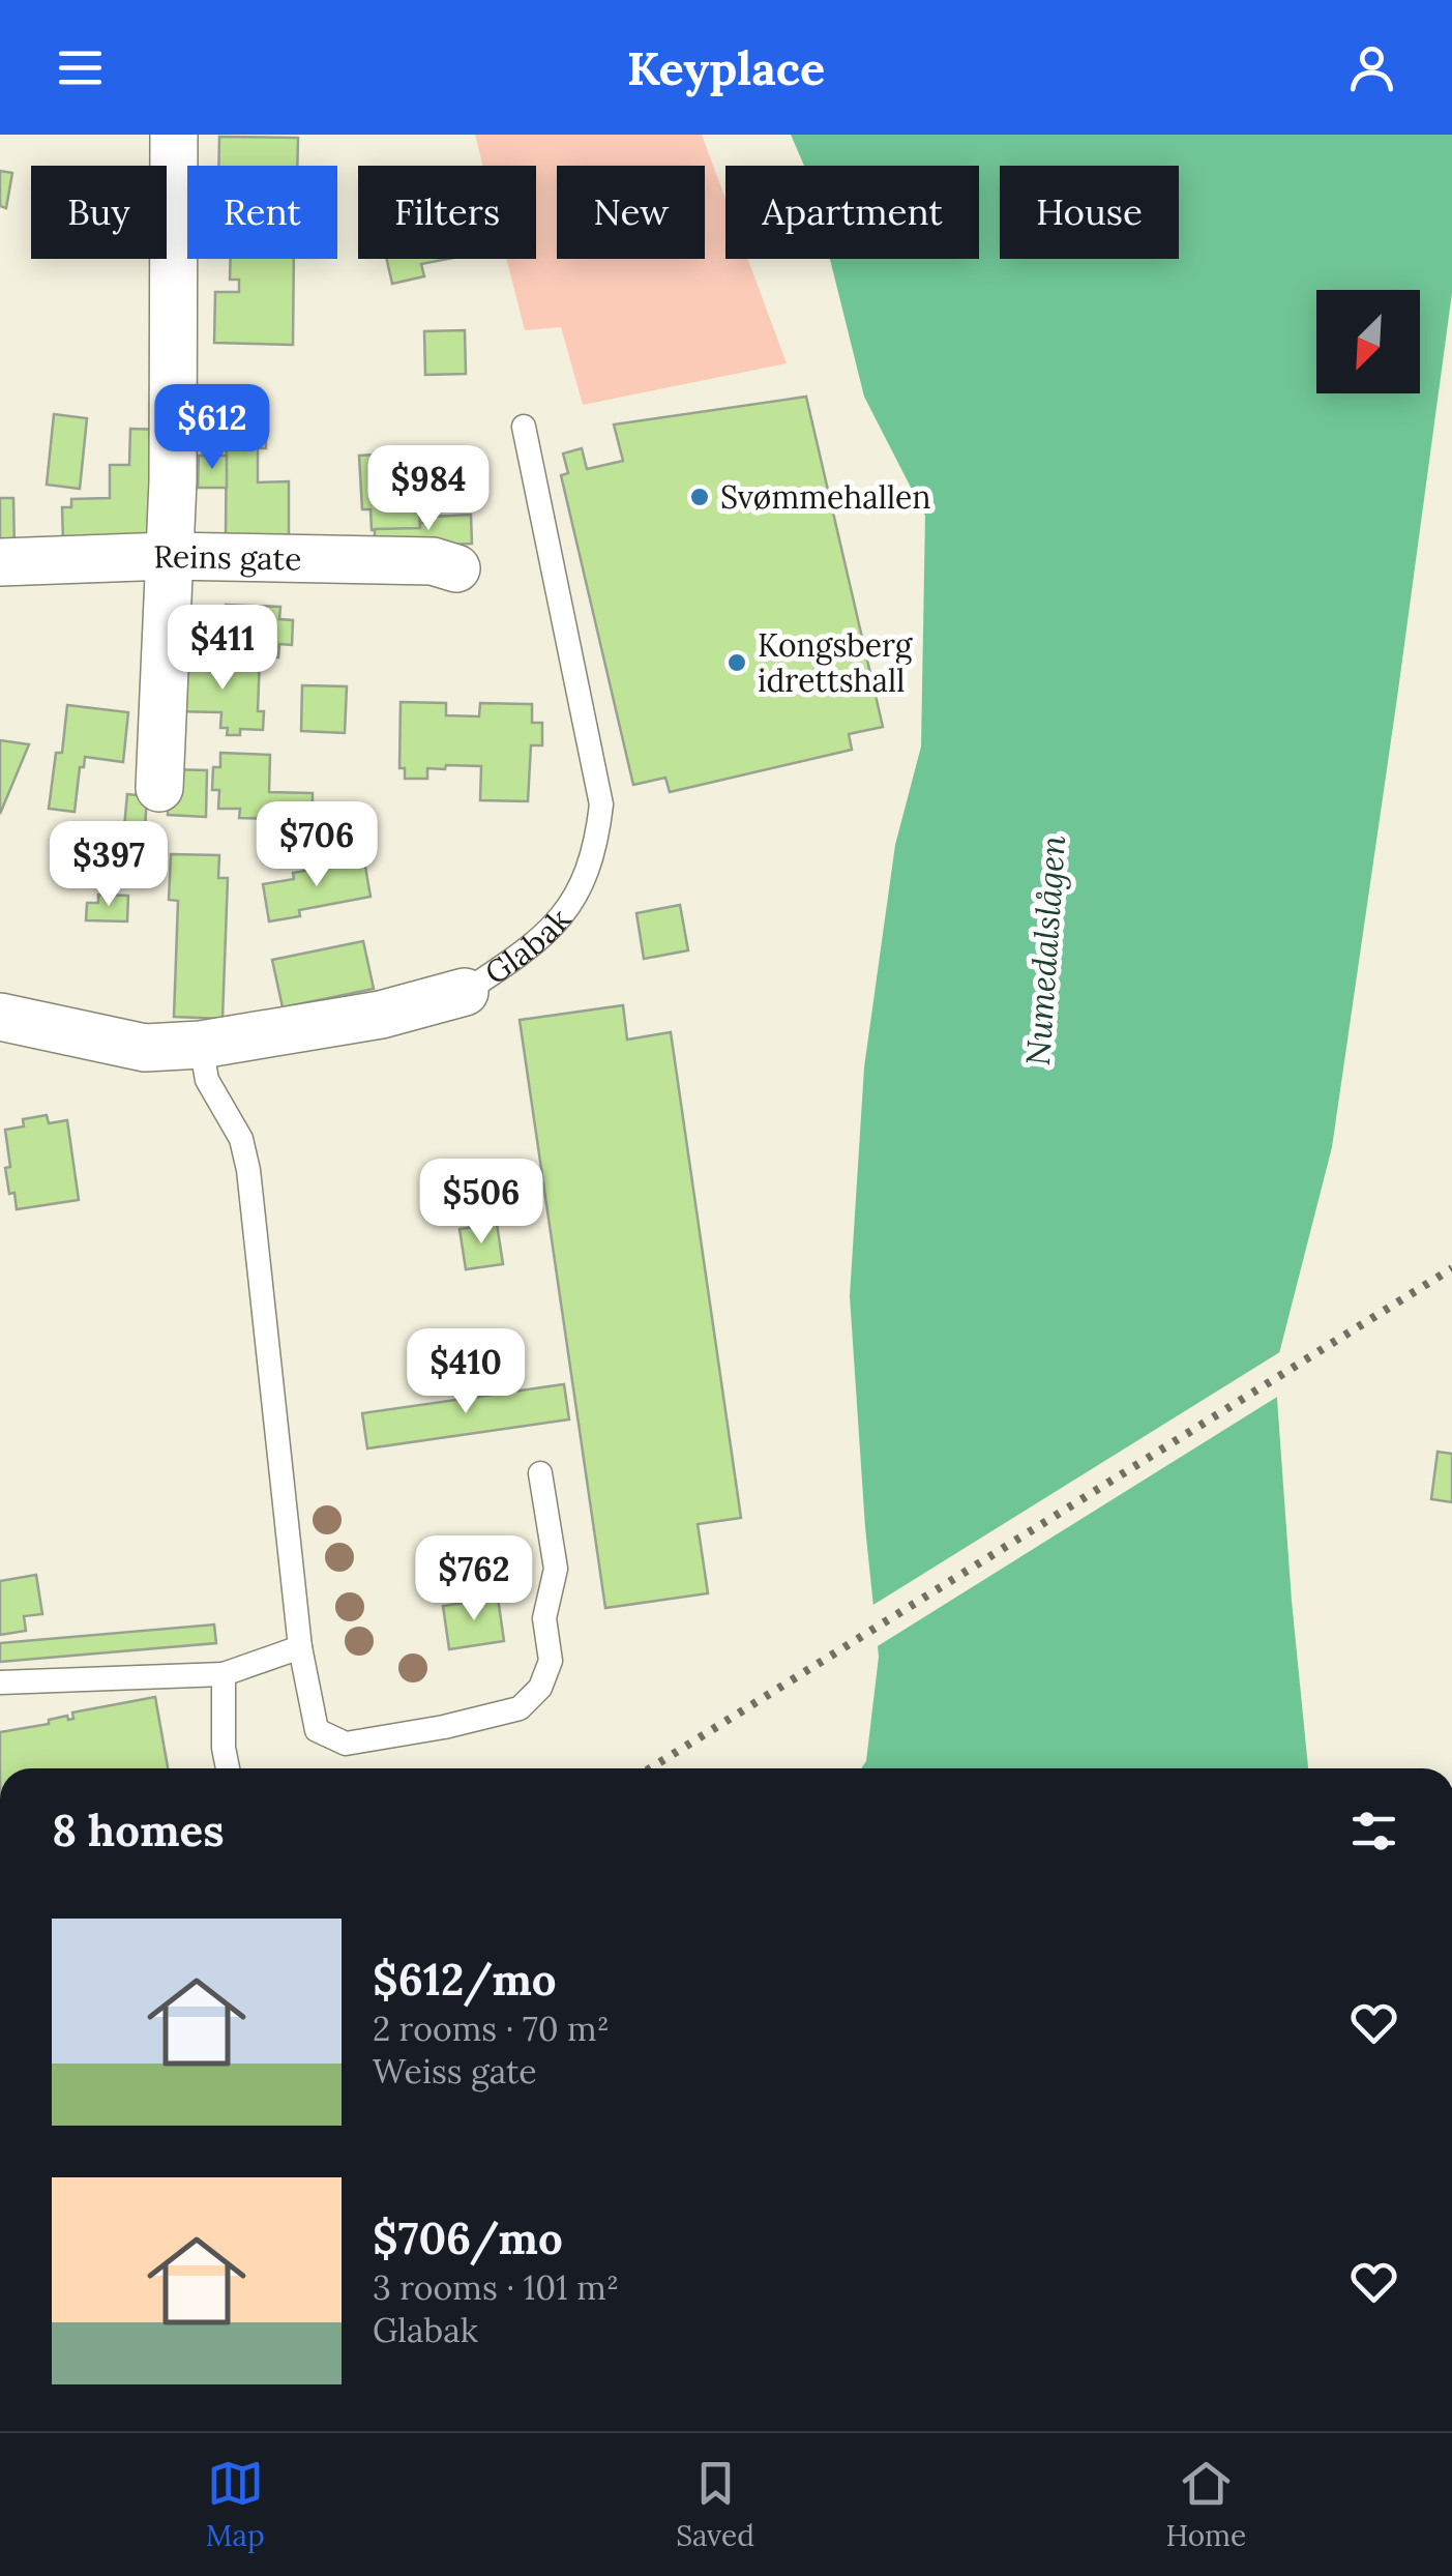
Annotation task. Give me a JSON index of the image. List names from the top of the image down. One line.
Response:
{"streets":{"street":["Reins gate","Glabak"]},"water":["Numedalslågen"],"places":["Svømmehallen","Kongsberg idrettshall"],"north":"bottom left","page":{"header":"Keyplace","chip":["Buy","Rent","Filters","New","Apartment","House"],"price":["$612","$984","$411","$706","$397","$506","$410","$762"],"heading":"8 homes","list":[{"name":"$612/mo","note":"2 rooms · 70 m² · Weiss gate"},{"name":"$706/mo","note":"3 rooms · 101 m² · Glabak"}],"tabs":["Map","Saved","Home"]}}
